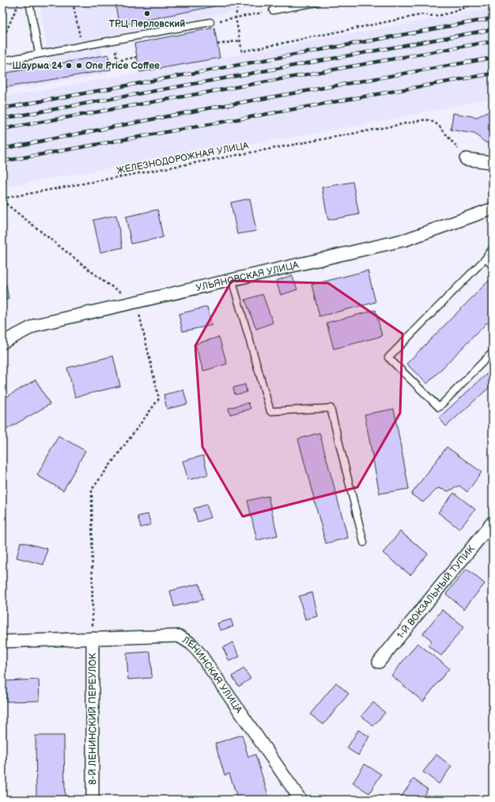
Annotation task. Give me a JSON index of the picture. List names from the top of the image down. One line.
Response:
{"streets":{"street":["УЛЬЯНОВСКАЯ УЛИЦА","1-Й ВОКЗАЛЬНЫЙ ТУПИК","ЛЕНИНСКАЯ УЛИЦА","8-Й ЛЕНИНСКИЙ ПЕРЕУЛОК"],"path":["ЖЕЛЕЗНОДОРОЖНАЯ УЛИЦА"]},"crossings":[["ЛЕНИНСКАЯ УЛИЦА","8-Й ЛЕНИНСКИЙ ПЕРЕУЛОК"]],"places":["ТРЦ Перловский","Шаурма 24","One Price Coffee"]}
